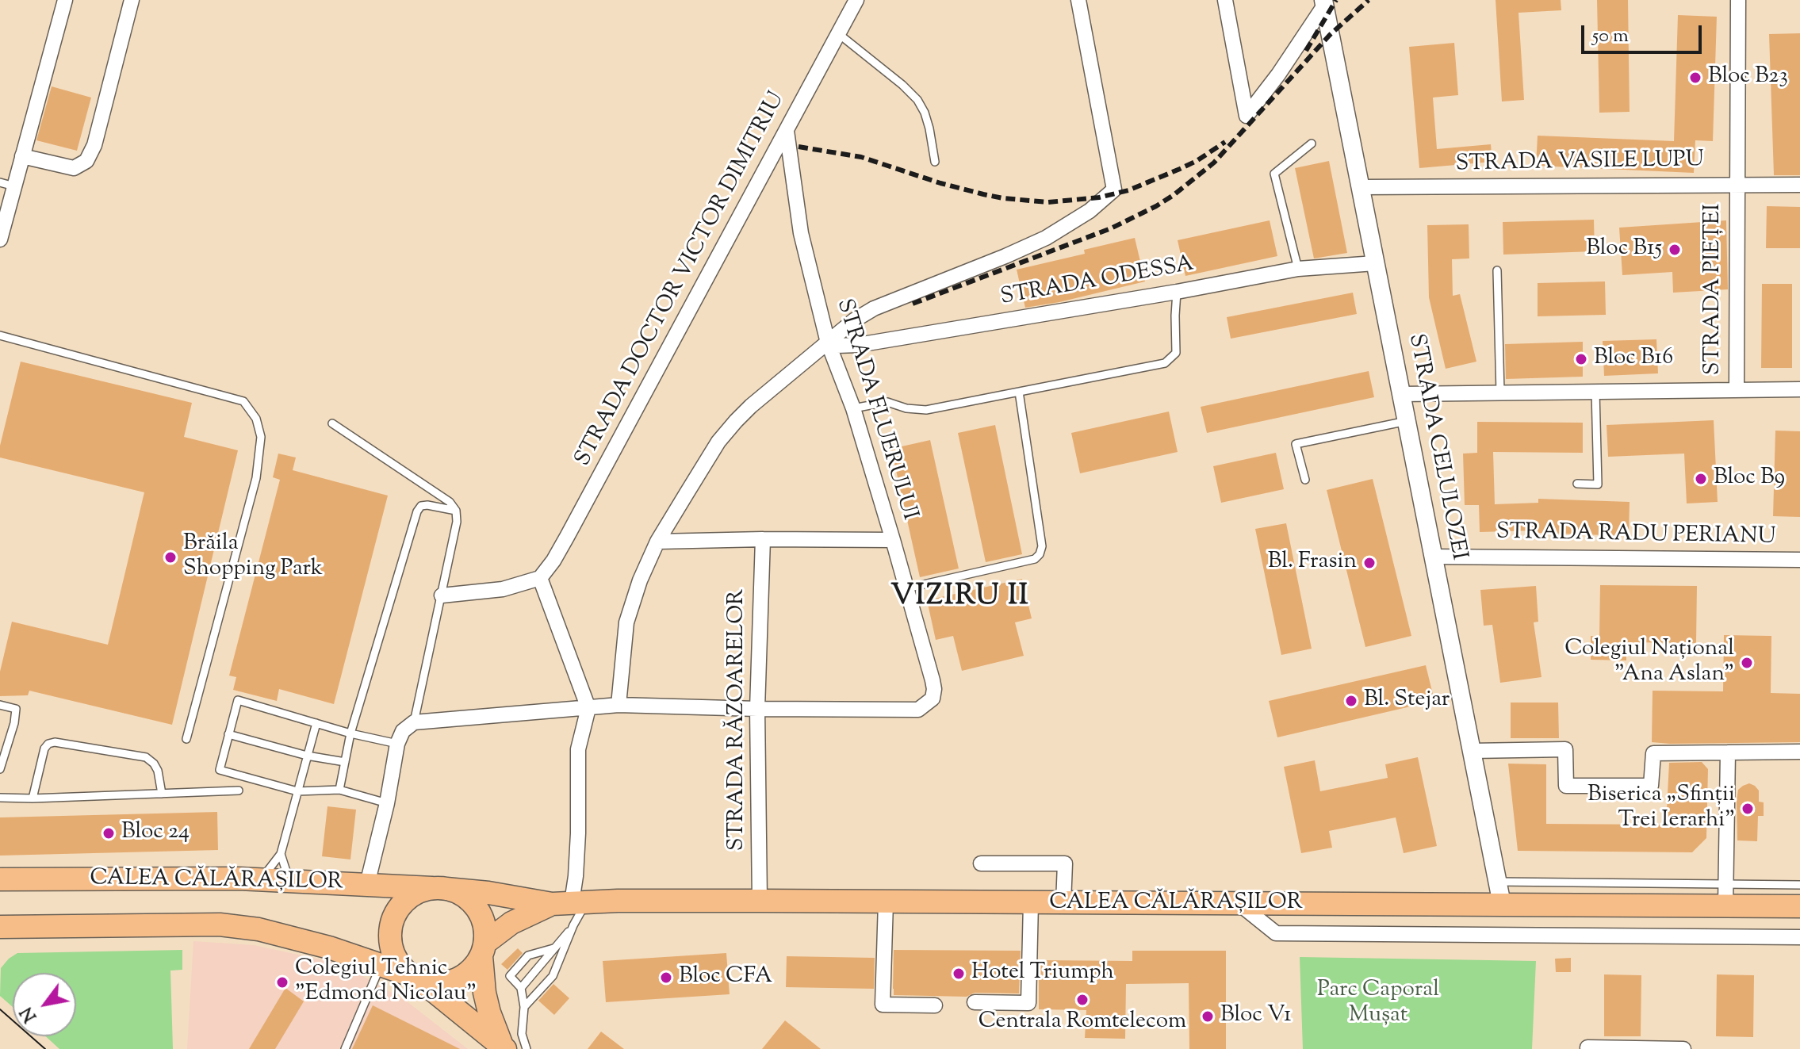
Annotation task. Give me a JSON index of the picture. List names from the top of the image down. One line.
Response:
{"streets":{"main road":["CALEA CĂLĂRAȘILOR"],"street":["STRADA VASILE LUPU","STRADA DOCTOR VICTOR DIMITRIU","STRADA ODESSA","STRADA PIEȚEI","STRADA FLUERULUI","STRADA CELULOZEI","STRADA RADU PERIANU","STRADA RĂZOARELOR"]},"crossings":[["STRADA VASILE LUPU","STRADA PIEȚEI"],["STRADA VASILE LUPU","STRADA CELULOZEI"],["STRADA DOCTOR VICTOR DIMITRIU","STRADA FLUERULUI"],["STRADA ODESSA","STRADA FLUERULUI"],["STRADA ODESSA","STRADA CELULOZEI"],["STRADA FLUERULUI","STRADA RĂZOARELOR"],["STRADA CELULOZEI","STRADA RADU PERIANU"],["STRADA CELULOZEI","CALEA CĂLĂRAȘILOR"],["STRADA RĂZOARELOR","CALEA CĂLĂRAȘILOR"]],"districts":["VIZIRU II"],"parks":["Parc Caporal Mușat"],"places":["Bloc B23","Bloc B15","Bloc B16","Bloc B9","Brăila Shopping Park","Bl. Frasin","Colegiul Național \"Ana Aslan\"","Bl. Stejar","Biserica „Sfinții Trei Ierarhi\"","Bloc 24","Hotel Triumph","Bloc CFA","Colegiul Tehnic \"Edmond Nicolau\"","Centrala Romtelecom","Bloc V1"],"scale_bar":"50 m","north":"bottom left"}
